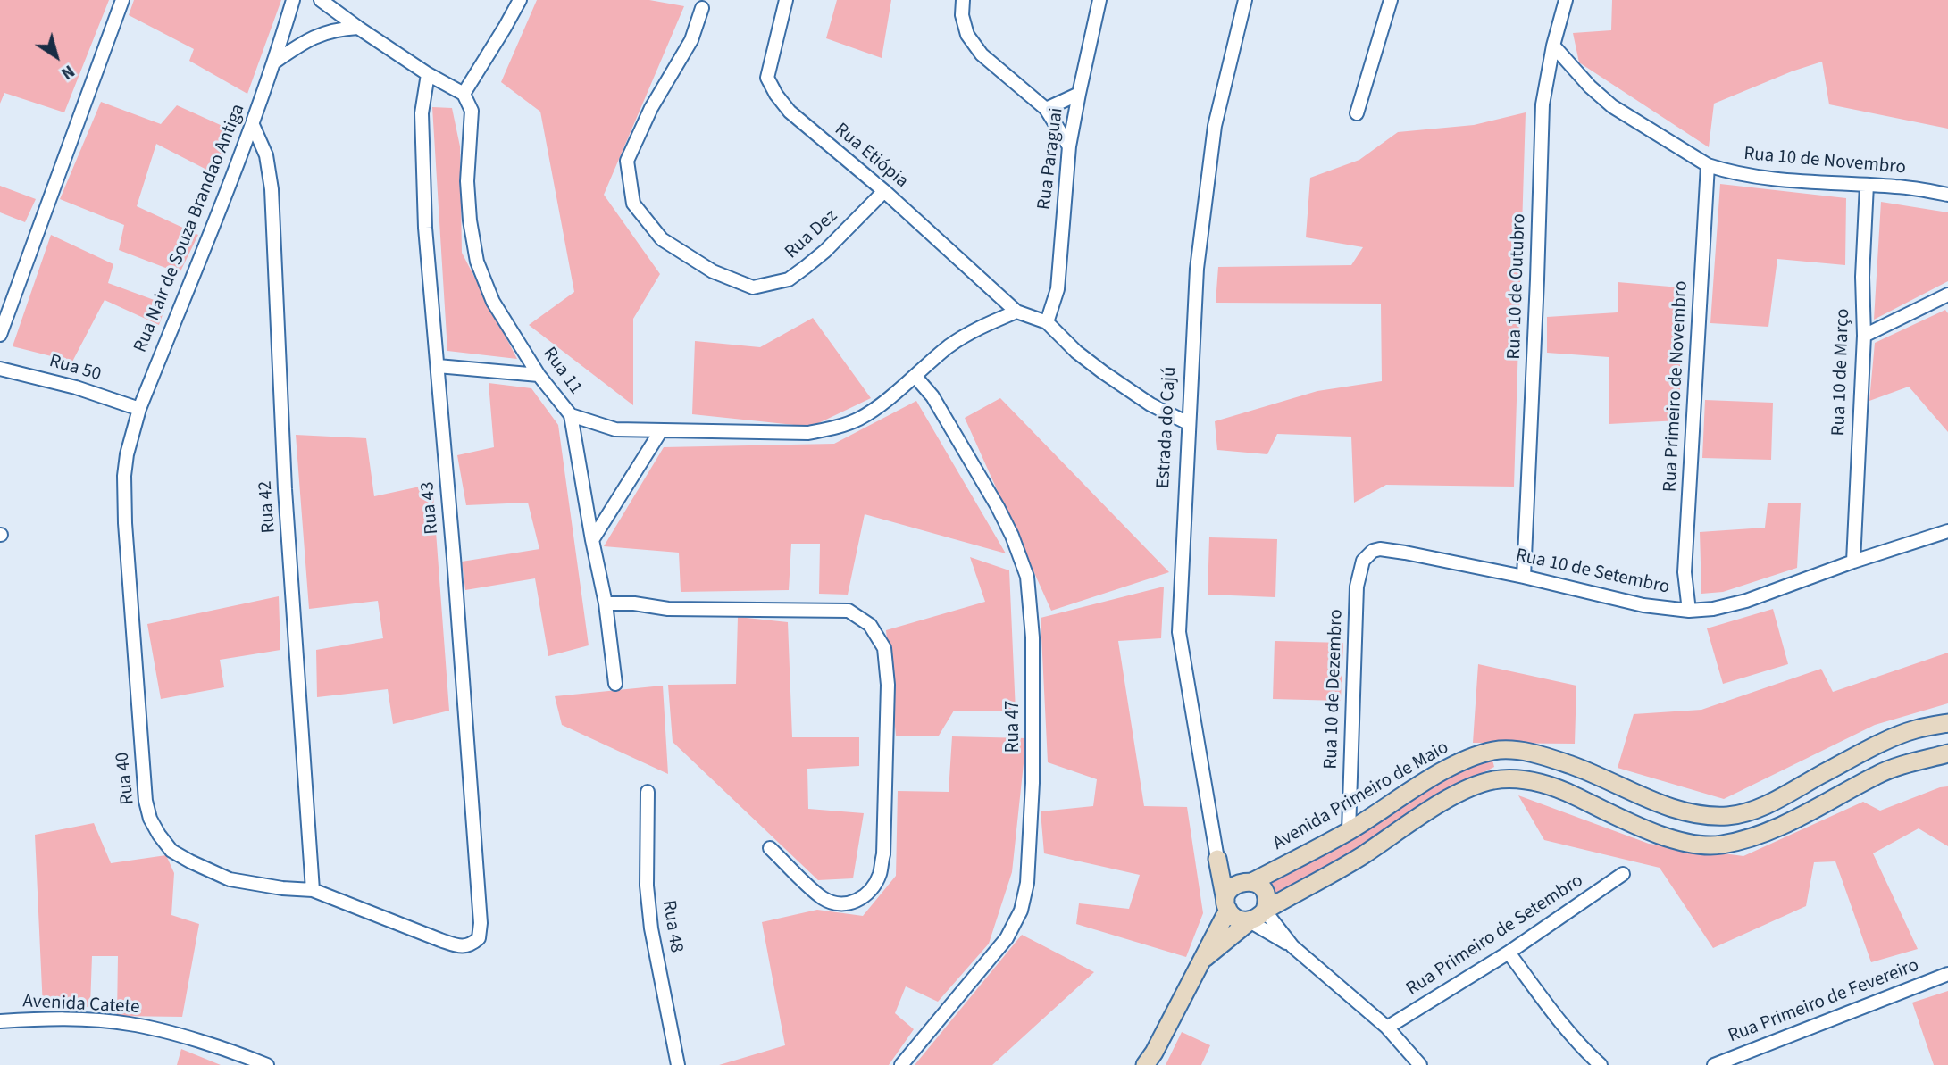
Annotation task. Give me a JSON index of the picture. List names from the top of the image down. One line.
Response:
{"streets":{"main road":["Estrada do Cajú","Avenida Primeiro de Maio"],"street":["Rua Etiópia","Rua Paraguai","Rua 10 de Novembro","Rua Nair de Souza Brandao Antiga","Rua Dez","Rua 10 de Outubro","Rua 50","Rua 11","Rua 10 de Março","Rua Primeiro de Novembro","Rua 42","Rua 43","Rua 10 de Setembro","Rua 10 de Dezembro","Rua 47","Rua 40","Rua 48","Rua Primeiro de Setembro","Rua Primeiro de Fevereiro","Avenida Catete"]},"crossings":[["Rua Etiópia","Rua Dez"],["Rua Etiópia","Rua 11"],["Rua 10 de Novembro","Rua 10 de Outubro"],["Rua 10 de Novembro","Rua 10 de Março"],["Rua 10 de Novembro","Rua Primeiro de Novembro"],["Rua Nair de Souza Brandao Antiga","Rua 50"],["Rua Nair de Souza Brandao Antiga","Rua 42"],["Rua Nair de Souza Brandao Antiga","Rua 40"],["Rua 10 de Outubro","Rua 10 de Setembro"],["Rua 50","Rua 40"],["Rua 11","Rua 47"],["Rua 10 de Março","Rua 10 de Setembro"],["Rua Primeiro de Novembro","Rua 10 de Setembro"],["Estrada do Cajú","Avenida Primeiro de Maio"],["Rua 42","Rua 40"],["Rua 43","Rua 40"],["Rua 10 de Setembro","Rua 10 de Dezembro"],["Rua 10 de Dezembro","Avenida Primeiro de Maio"]],"north":"bottom right"}
